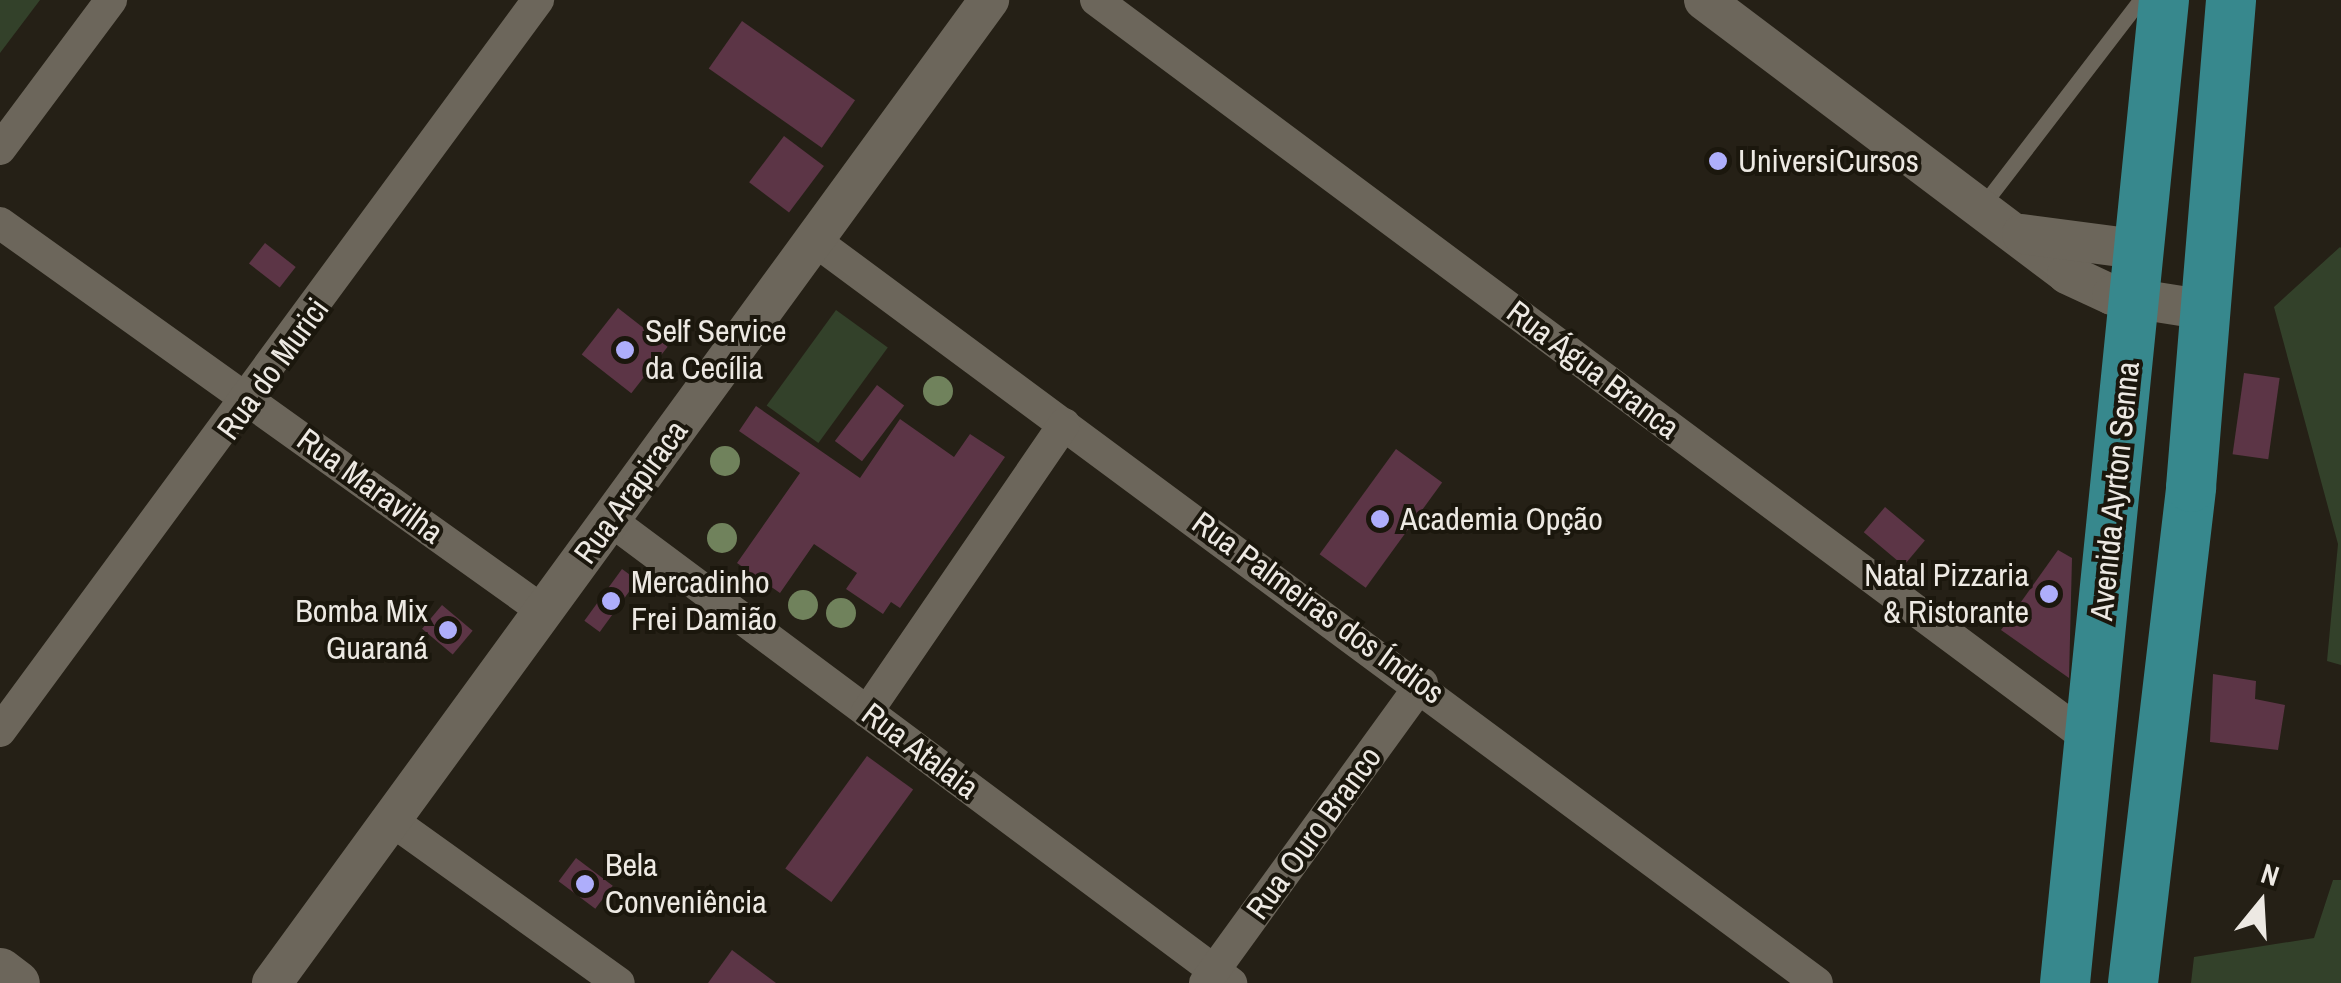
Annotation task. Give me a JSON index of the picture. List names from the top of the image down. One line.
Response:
{"streets":{"main road":["Avenida Ayrton Senna"],"street":["Rua do Murici","Rua Água Branca","Rua Maravilha","Rua Arapiraca","Rua Palmeiras dos Índios","Rua Atalaia","Rua Ouro Branco"]},"crossings":[["Rua do Murici","Rua Maravilha"],["Rua Água Branca","Avenida Ayrton Senna"],["Rua Maravilha","Rua Arapiraca"],["Rua Arapiraca","Rua Palmeiras dos Índios"],["Rua Arapiraca","Rua Atalaia"],["Rua Palmeiras dos Índios","Rua Ouro Branco"],["Rua Atalaia","Rua Ouro Branco"]],"places":["UniversiCursos","Self Service da Cecília","Academia Opção","Natal Pizzaria & Ristorante","Mercadinho Frei Damião","Bomba Mix Guaraná","Bela Conveniência"],"north":"top"}
